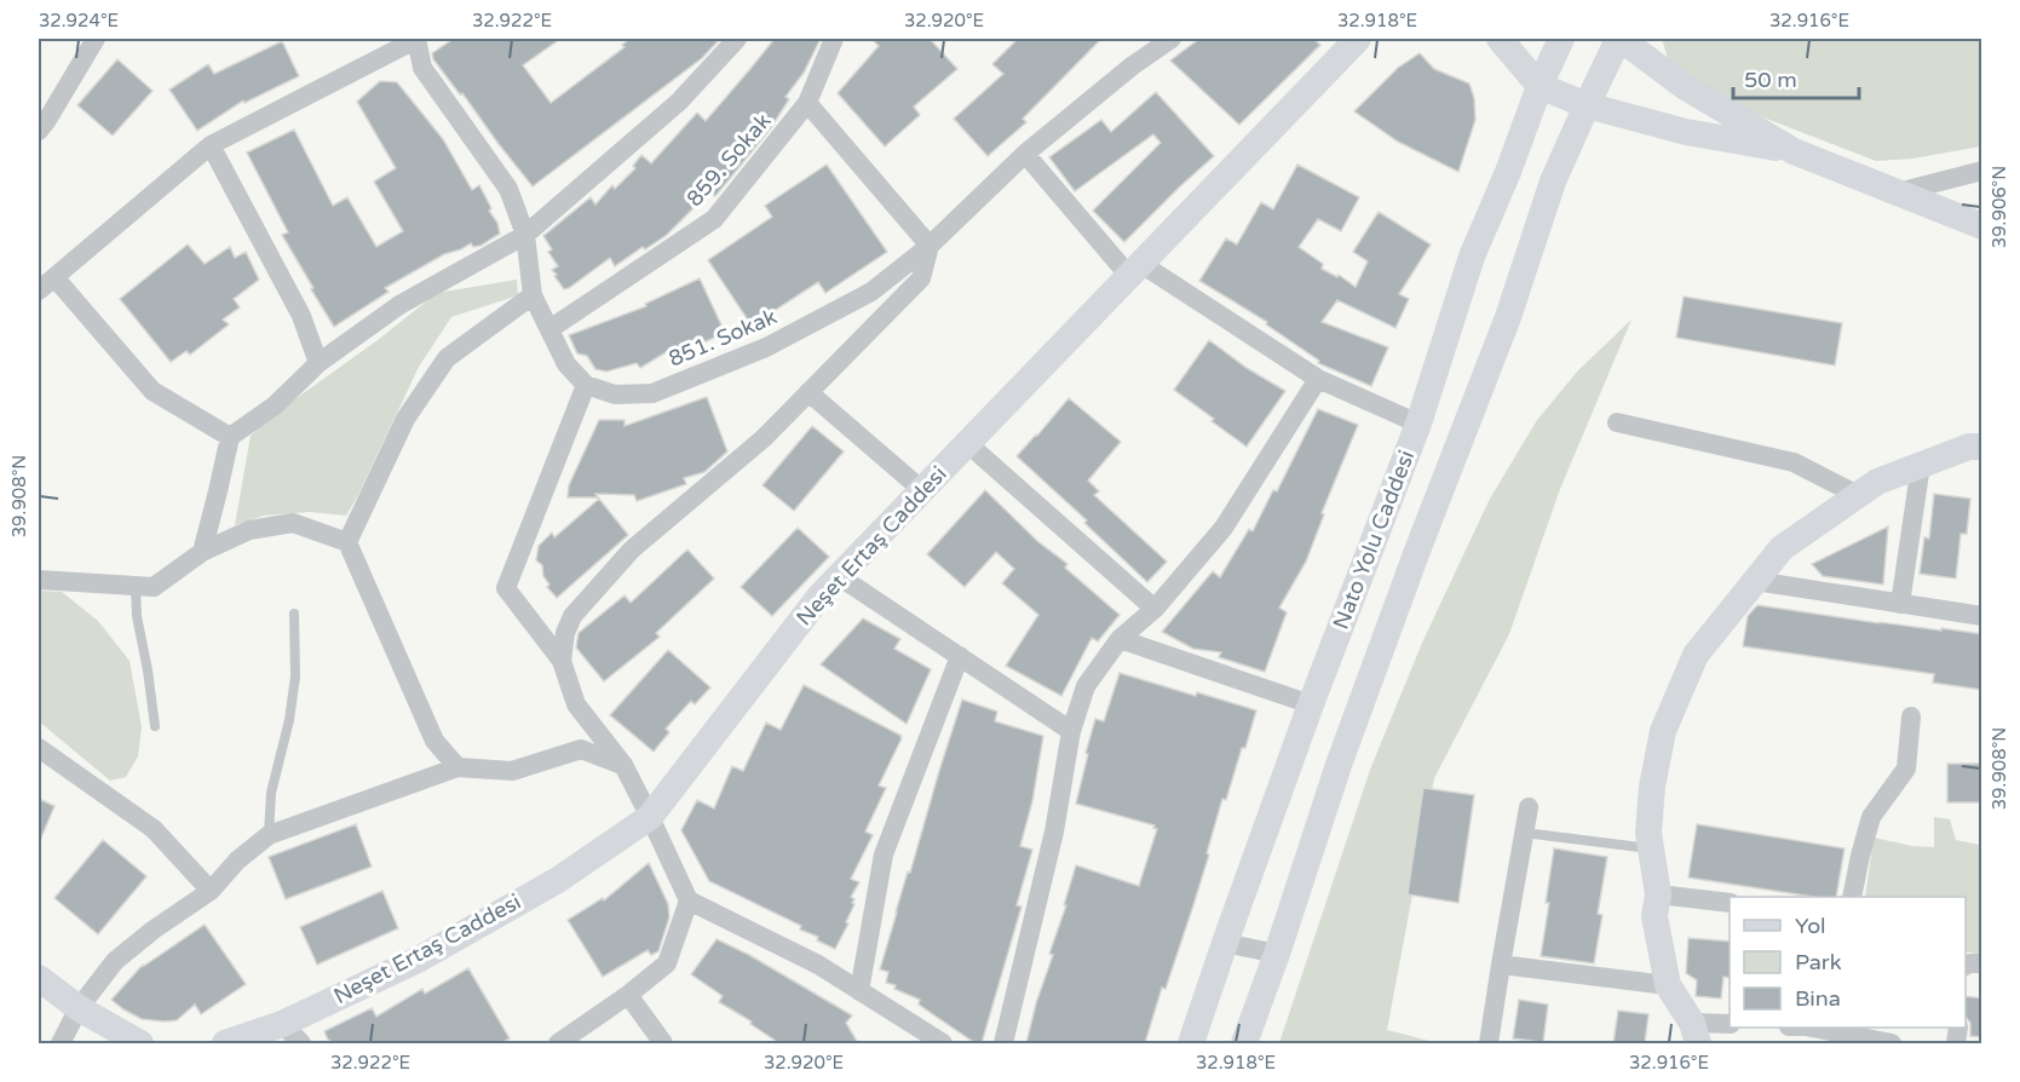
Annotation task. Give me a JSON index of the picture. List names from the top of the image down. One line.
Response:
{"streets":{"main road":["Nato Yolu Caddesi","Neşet Ertaş Caddesi"],"street":["859. Sokak","851. Sokak"]},"legend":["Yol","Park","Bina"],"scale_bar":"50 m","coordinates":["32.924°E","32.922°E","32.920°E","32.918°E","32.916°E","39.906°N","39.908°N"]}
